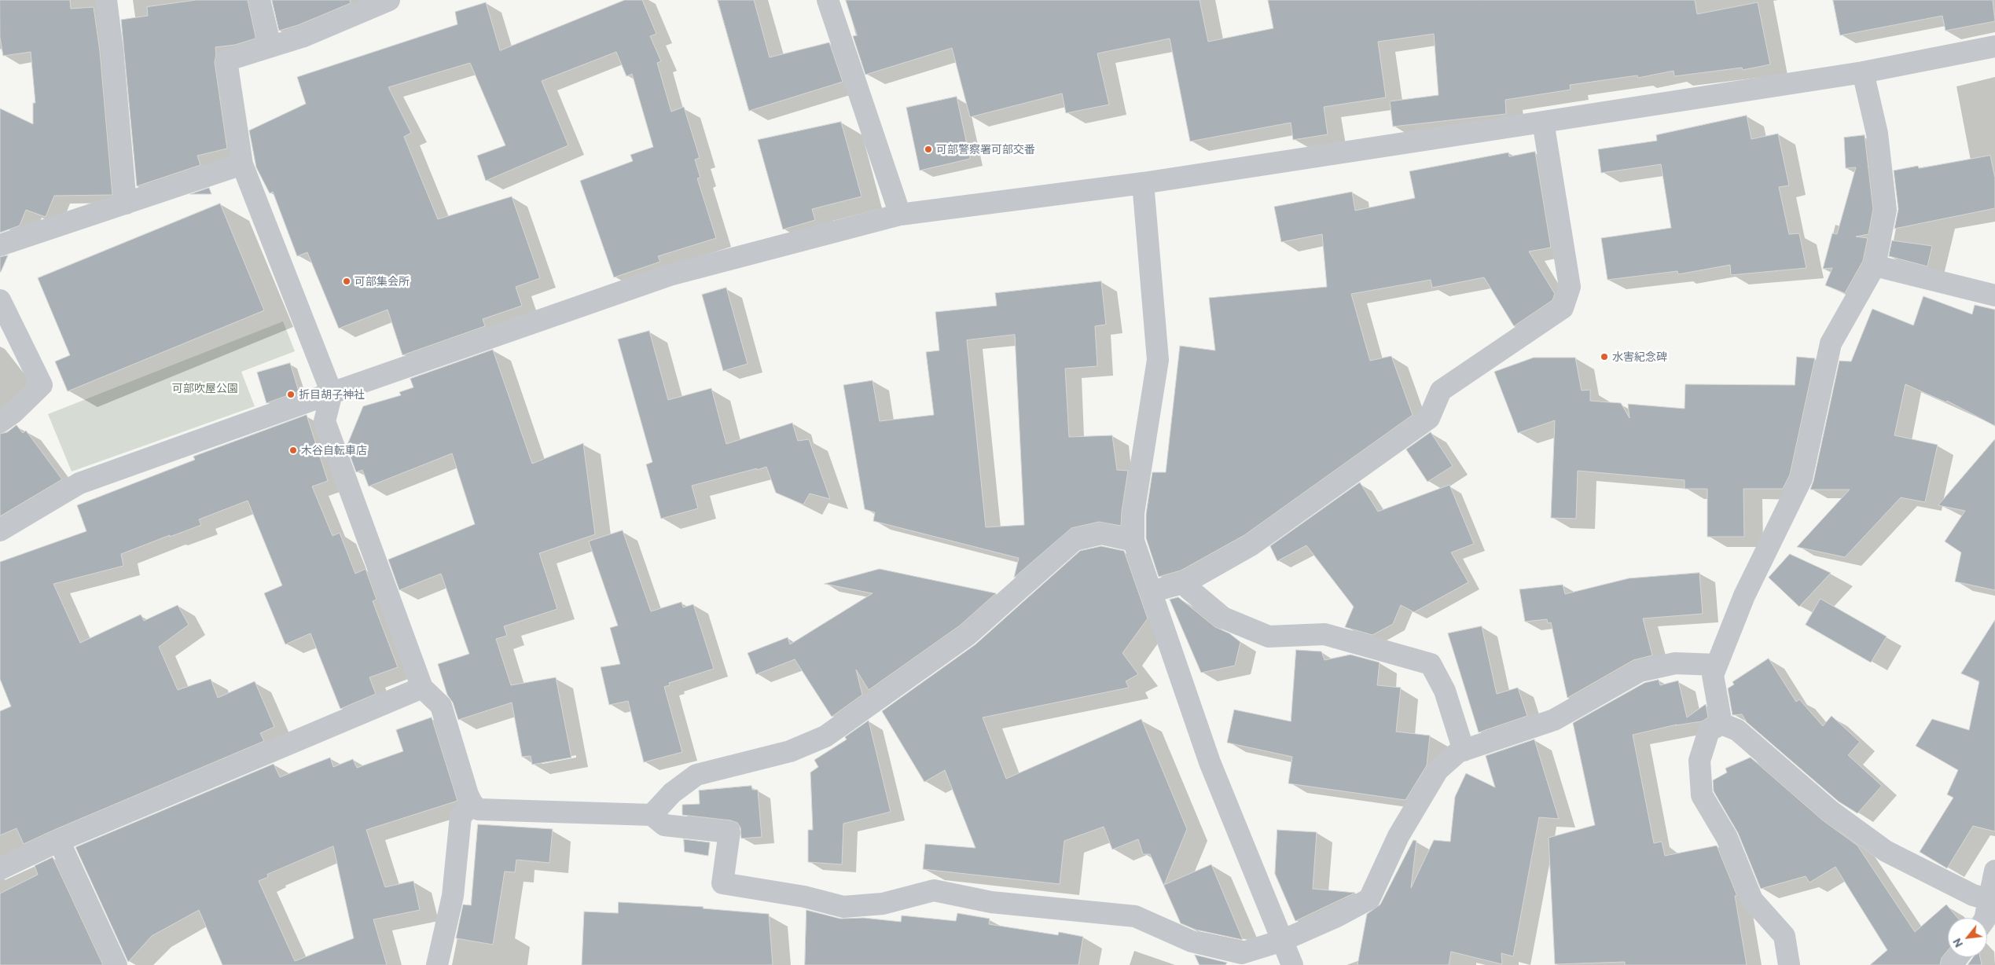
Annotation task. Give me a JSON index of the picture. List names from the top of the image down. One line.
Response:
{"parks":["可部吹屋公園"],"places":["可部警察署可部交番","可部集会所","水害紀念碑","折目胡子神社","木谷自転車店"],"north":"bottom left"}
